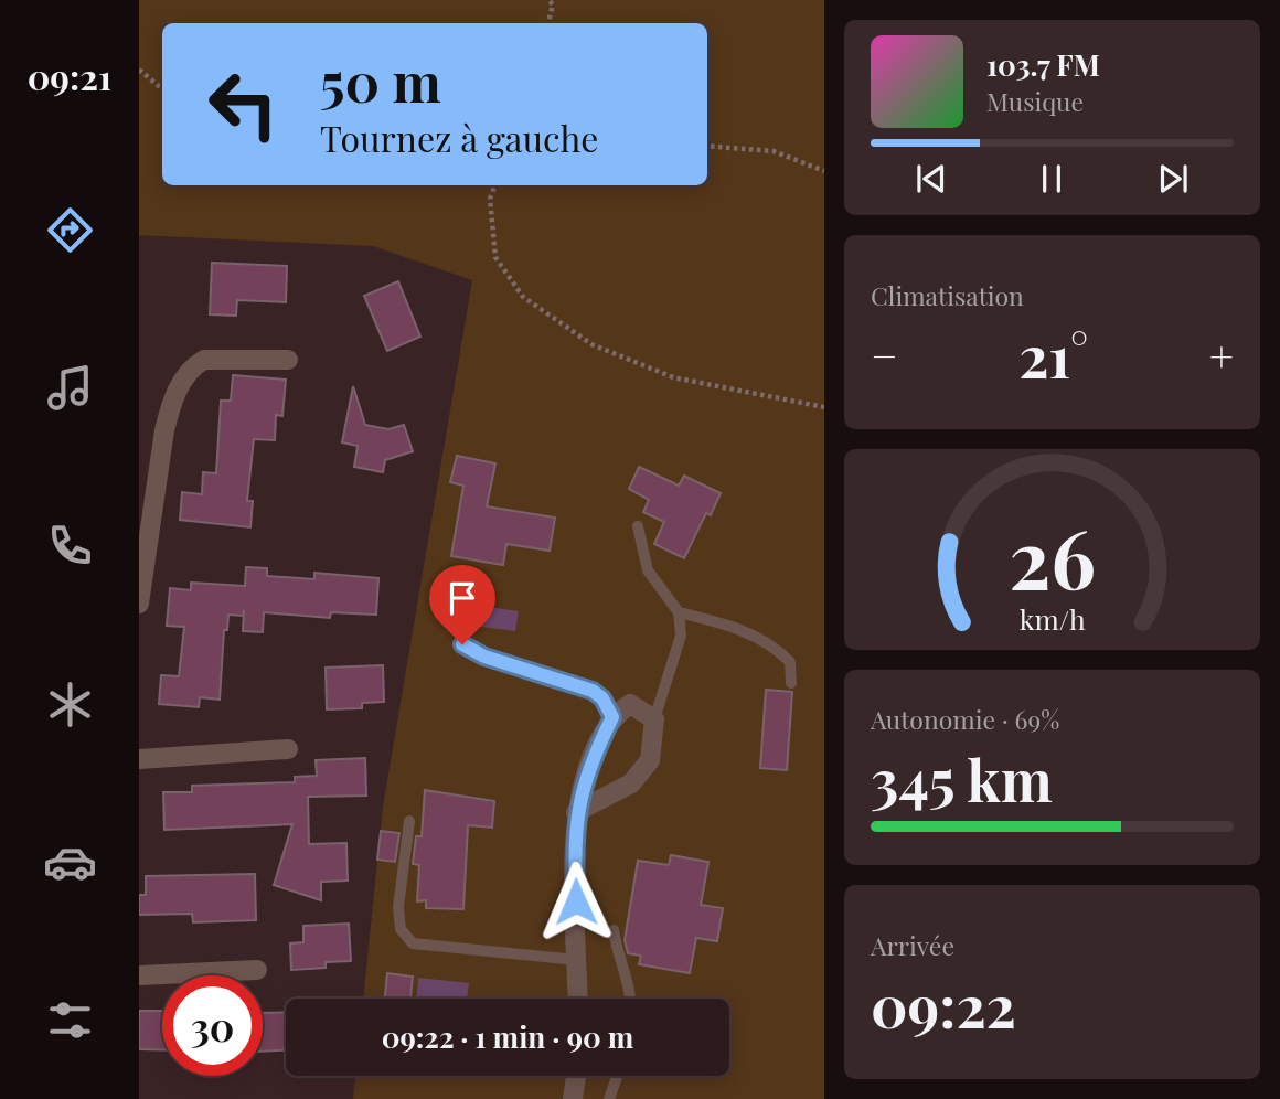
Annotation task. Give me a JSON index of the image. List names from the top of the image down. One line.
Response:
{"page":{"tabs":"09:21","turn":["50 m","Tournez à gauche"],"song":["103.7 FM","Musique"],"tile":["Climatisation",["Autonomie · 69%","345 km"],["Arrivée","09:22"]],"heat":["−","21°","+"],"limit":"30","trip":"09:22 · 1 min · 90 m","gauge":["26","km/h"]}}
